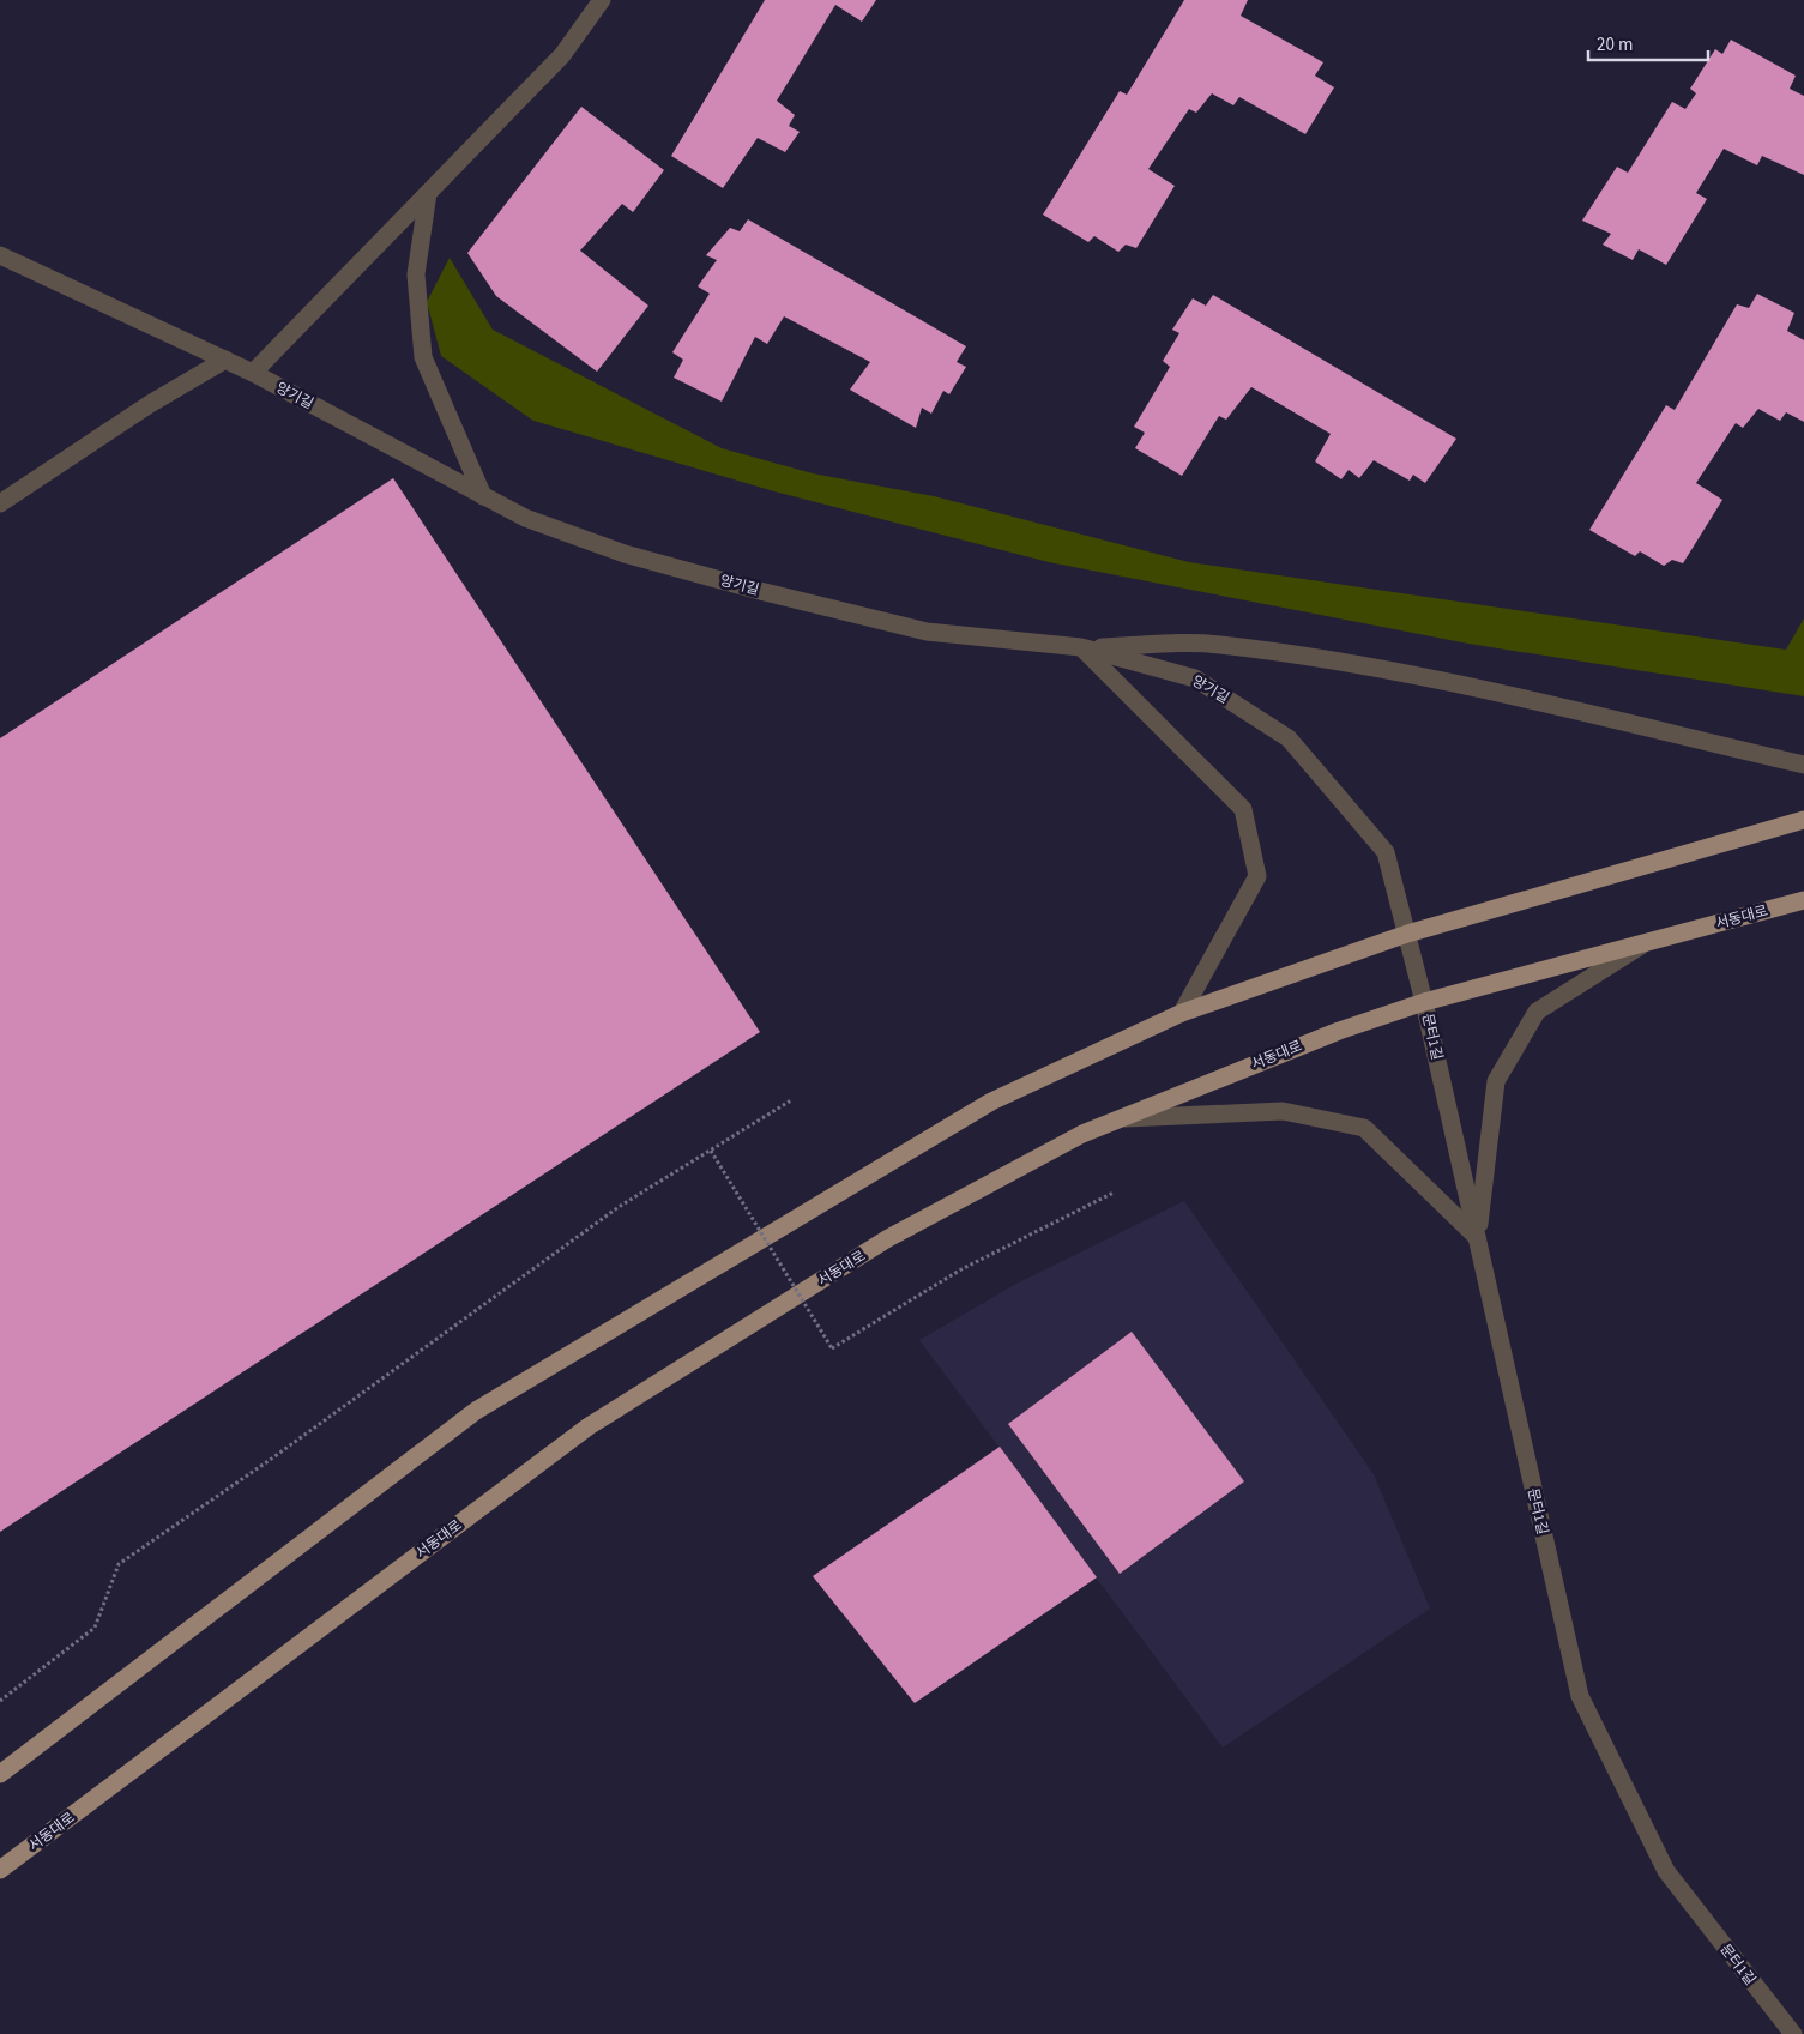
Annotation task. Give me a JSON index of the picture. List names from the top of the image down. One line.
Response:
{"streets":{"main road":["서동대로"],"street":["양기길","문터1길"]},"crossings":[["양기길","문터1길"],["서동대로","문터1길"]],"scale_bar":"20 m"}
